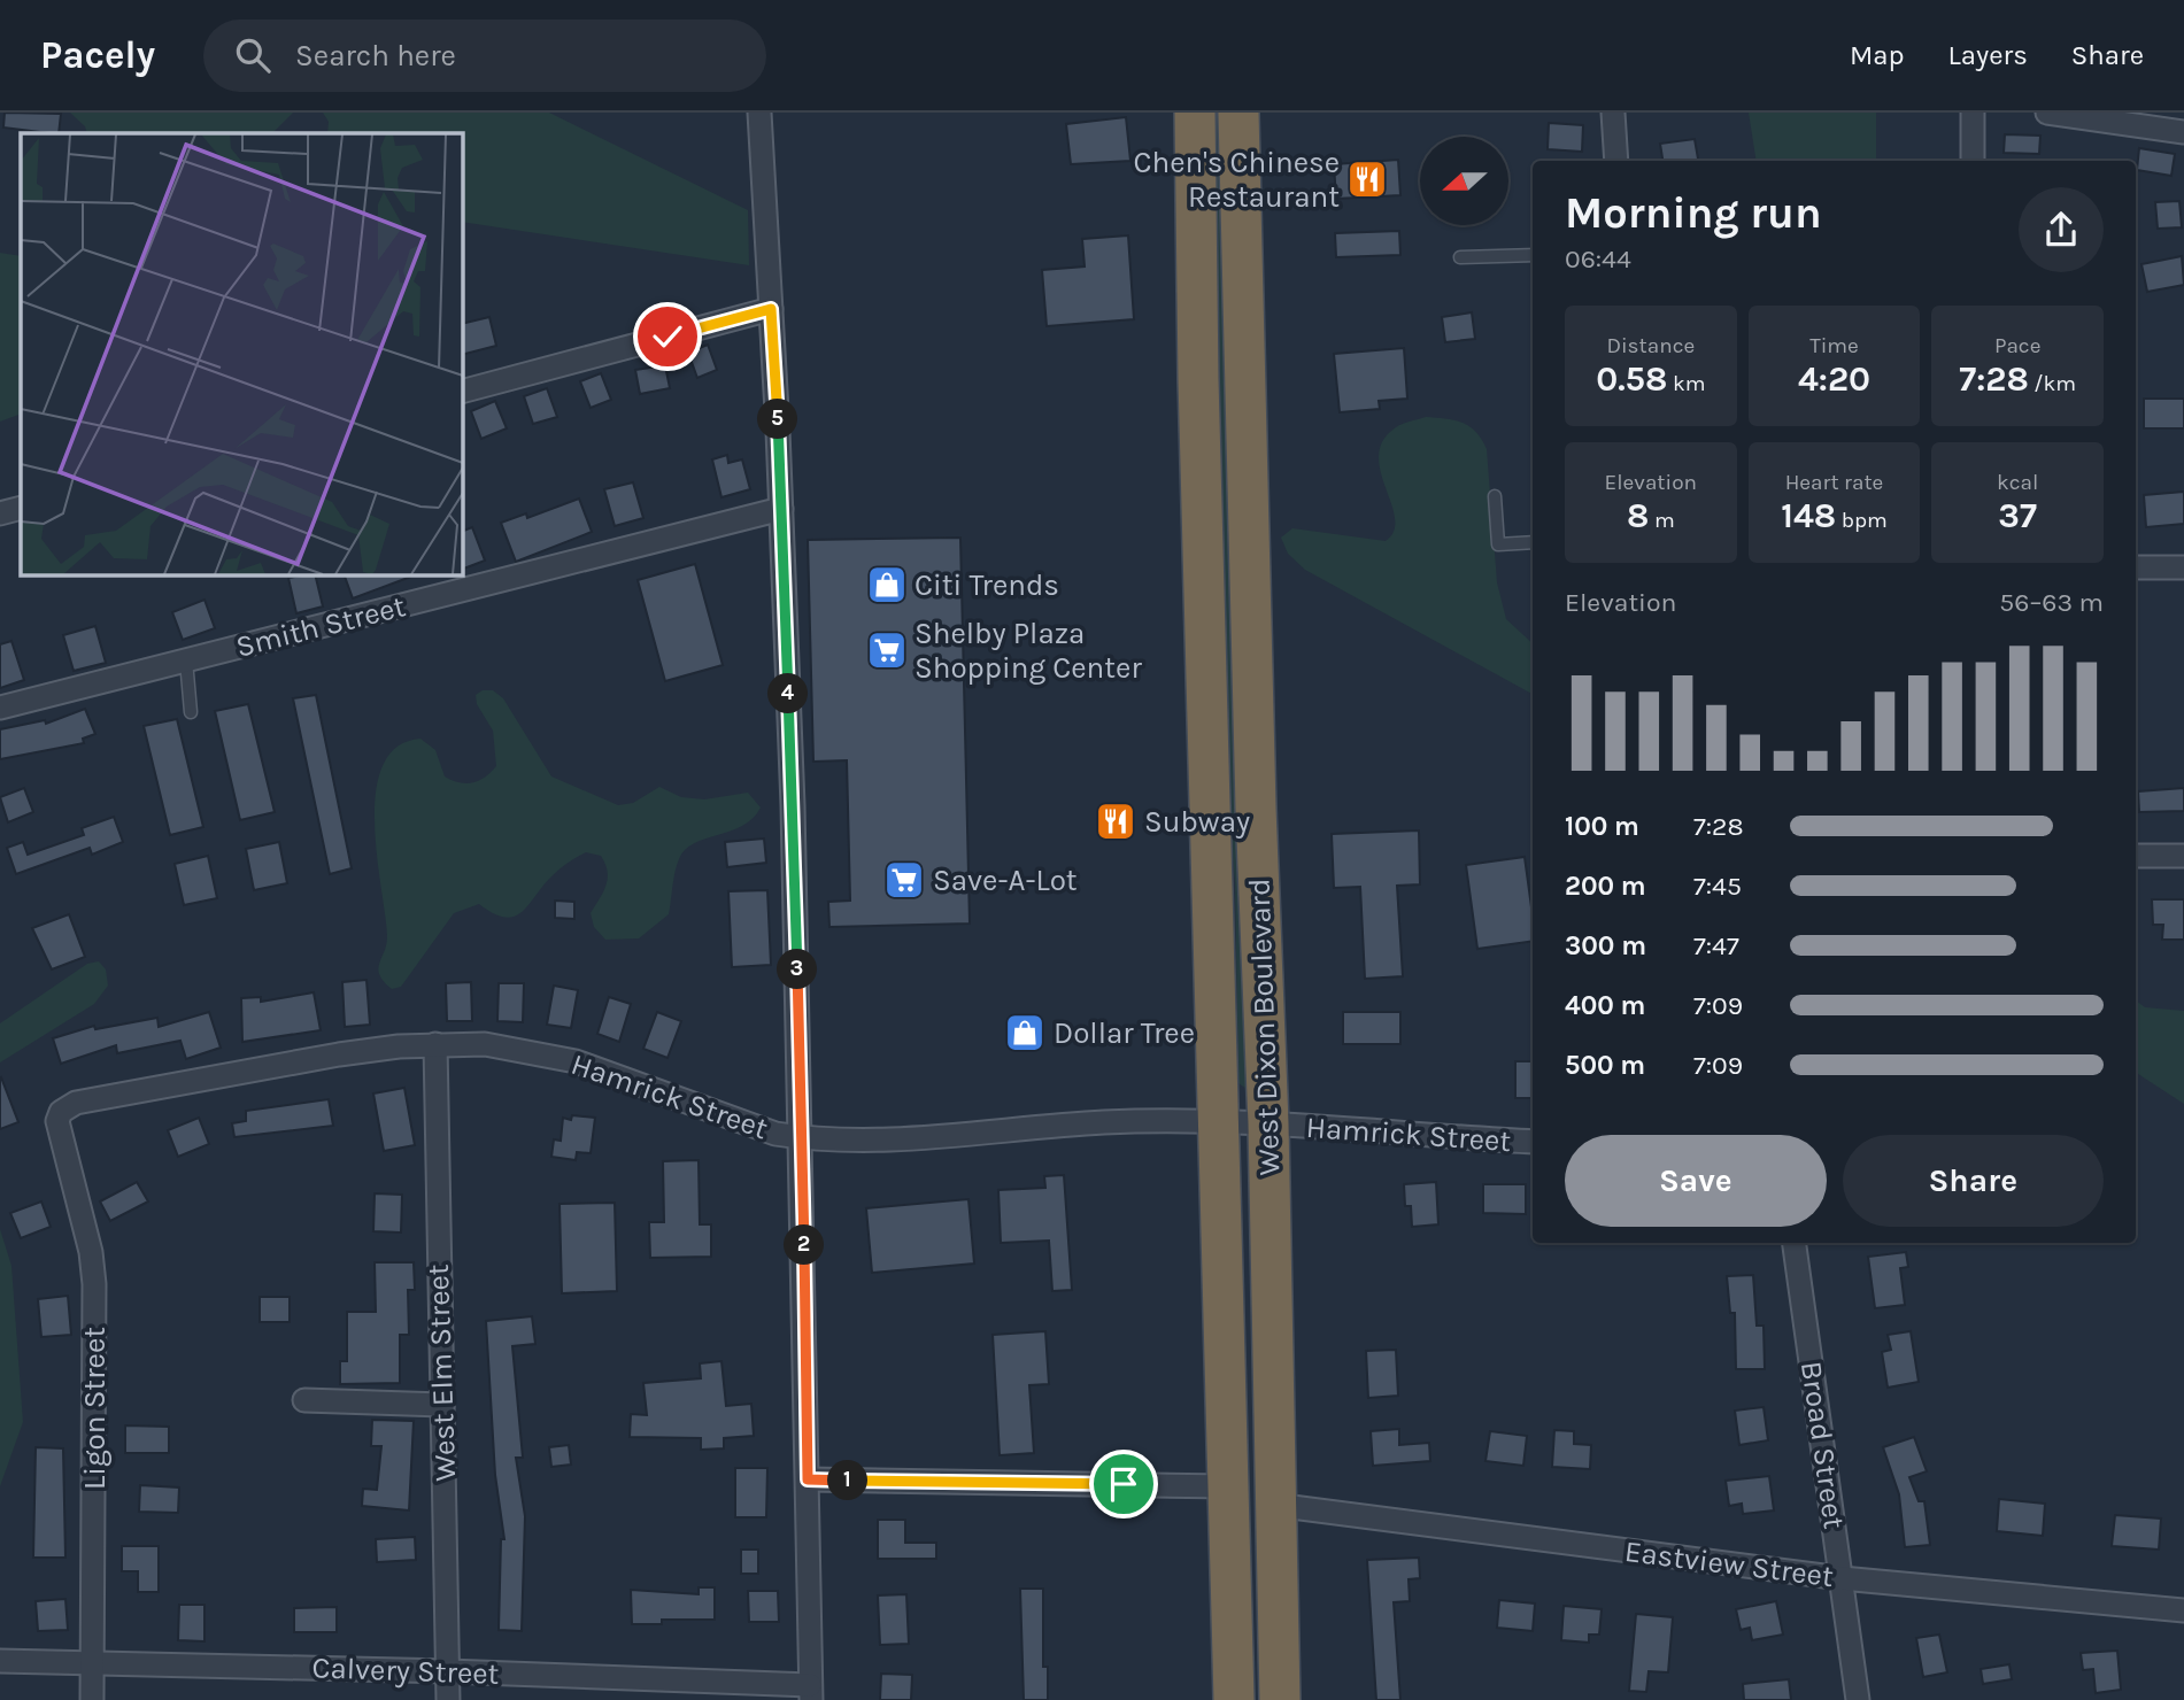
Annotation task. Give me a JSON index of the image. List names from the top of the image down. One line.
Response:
{"streets":{"highway":["West Dixon Boulevard"],"street":["Smith Street","Hamrick Street","West Elm Street","Ligon Street","Broad Street","Eastview Street","Calvery Street"]},"crossings":[["West Dixon Boulevard","Hamrick Street"],["West Dixon Boulevard","Eastview Street"],["Hamrick Street","West Elm Street"],["Hamrick Street","Ligon Street"],["West Elm Street","Calvery Street"],["Ligon Street","Calvery Street"],["Broad Street","Eastview Street"]],"places":{"restaurant":["Chen's Chinese Restaurant","Subway"],"shop":["Citi Trends","Dollar Tree"],"supermarket":["Shelby Plaza Shopping Center","Save-A-Lot"]},"north":"left","page":{"header":"Pacely","search":"Search here","nav":["Map","Layers","Share"],"heading":["Morning run","06:44"],"stats":[["Distance","0.58 km"],["Time","4:20"],["Pace","7:28 /km"],["Elevation","8 m"],["Heart rate","148 bpm"],["kcal","37"]],"pins":["5","4","3","2","1"],"chart":["Elevation","56–63 m"],"list":[{"name":"100 m","note":"7:28"},{"name":"200 m","note":"7:45"},{"name":"300 m","note":"7:47"},{"name":"400 m","note":"7:09"},{"name":"500 m","note":"7:09"}],"buttons":["Save","Share"]}}
